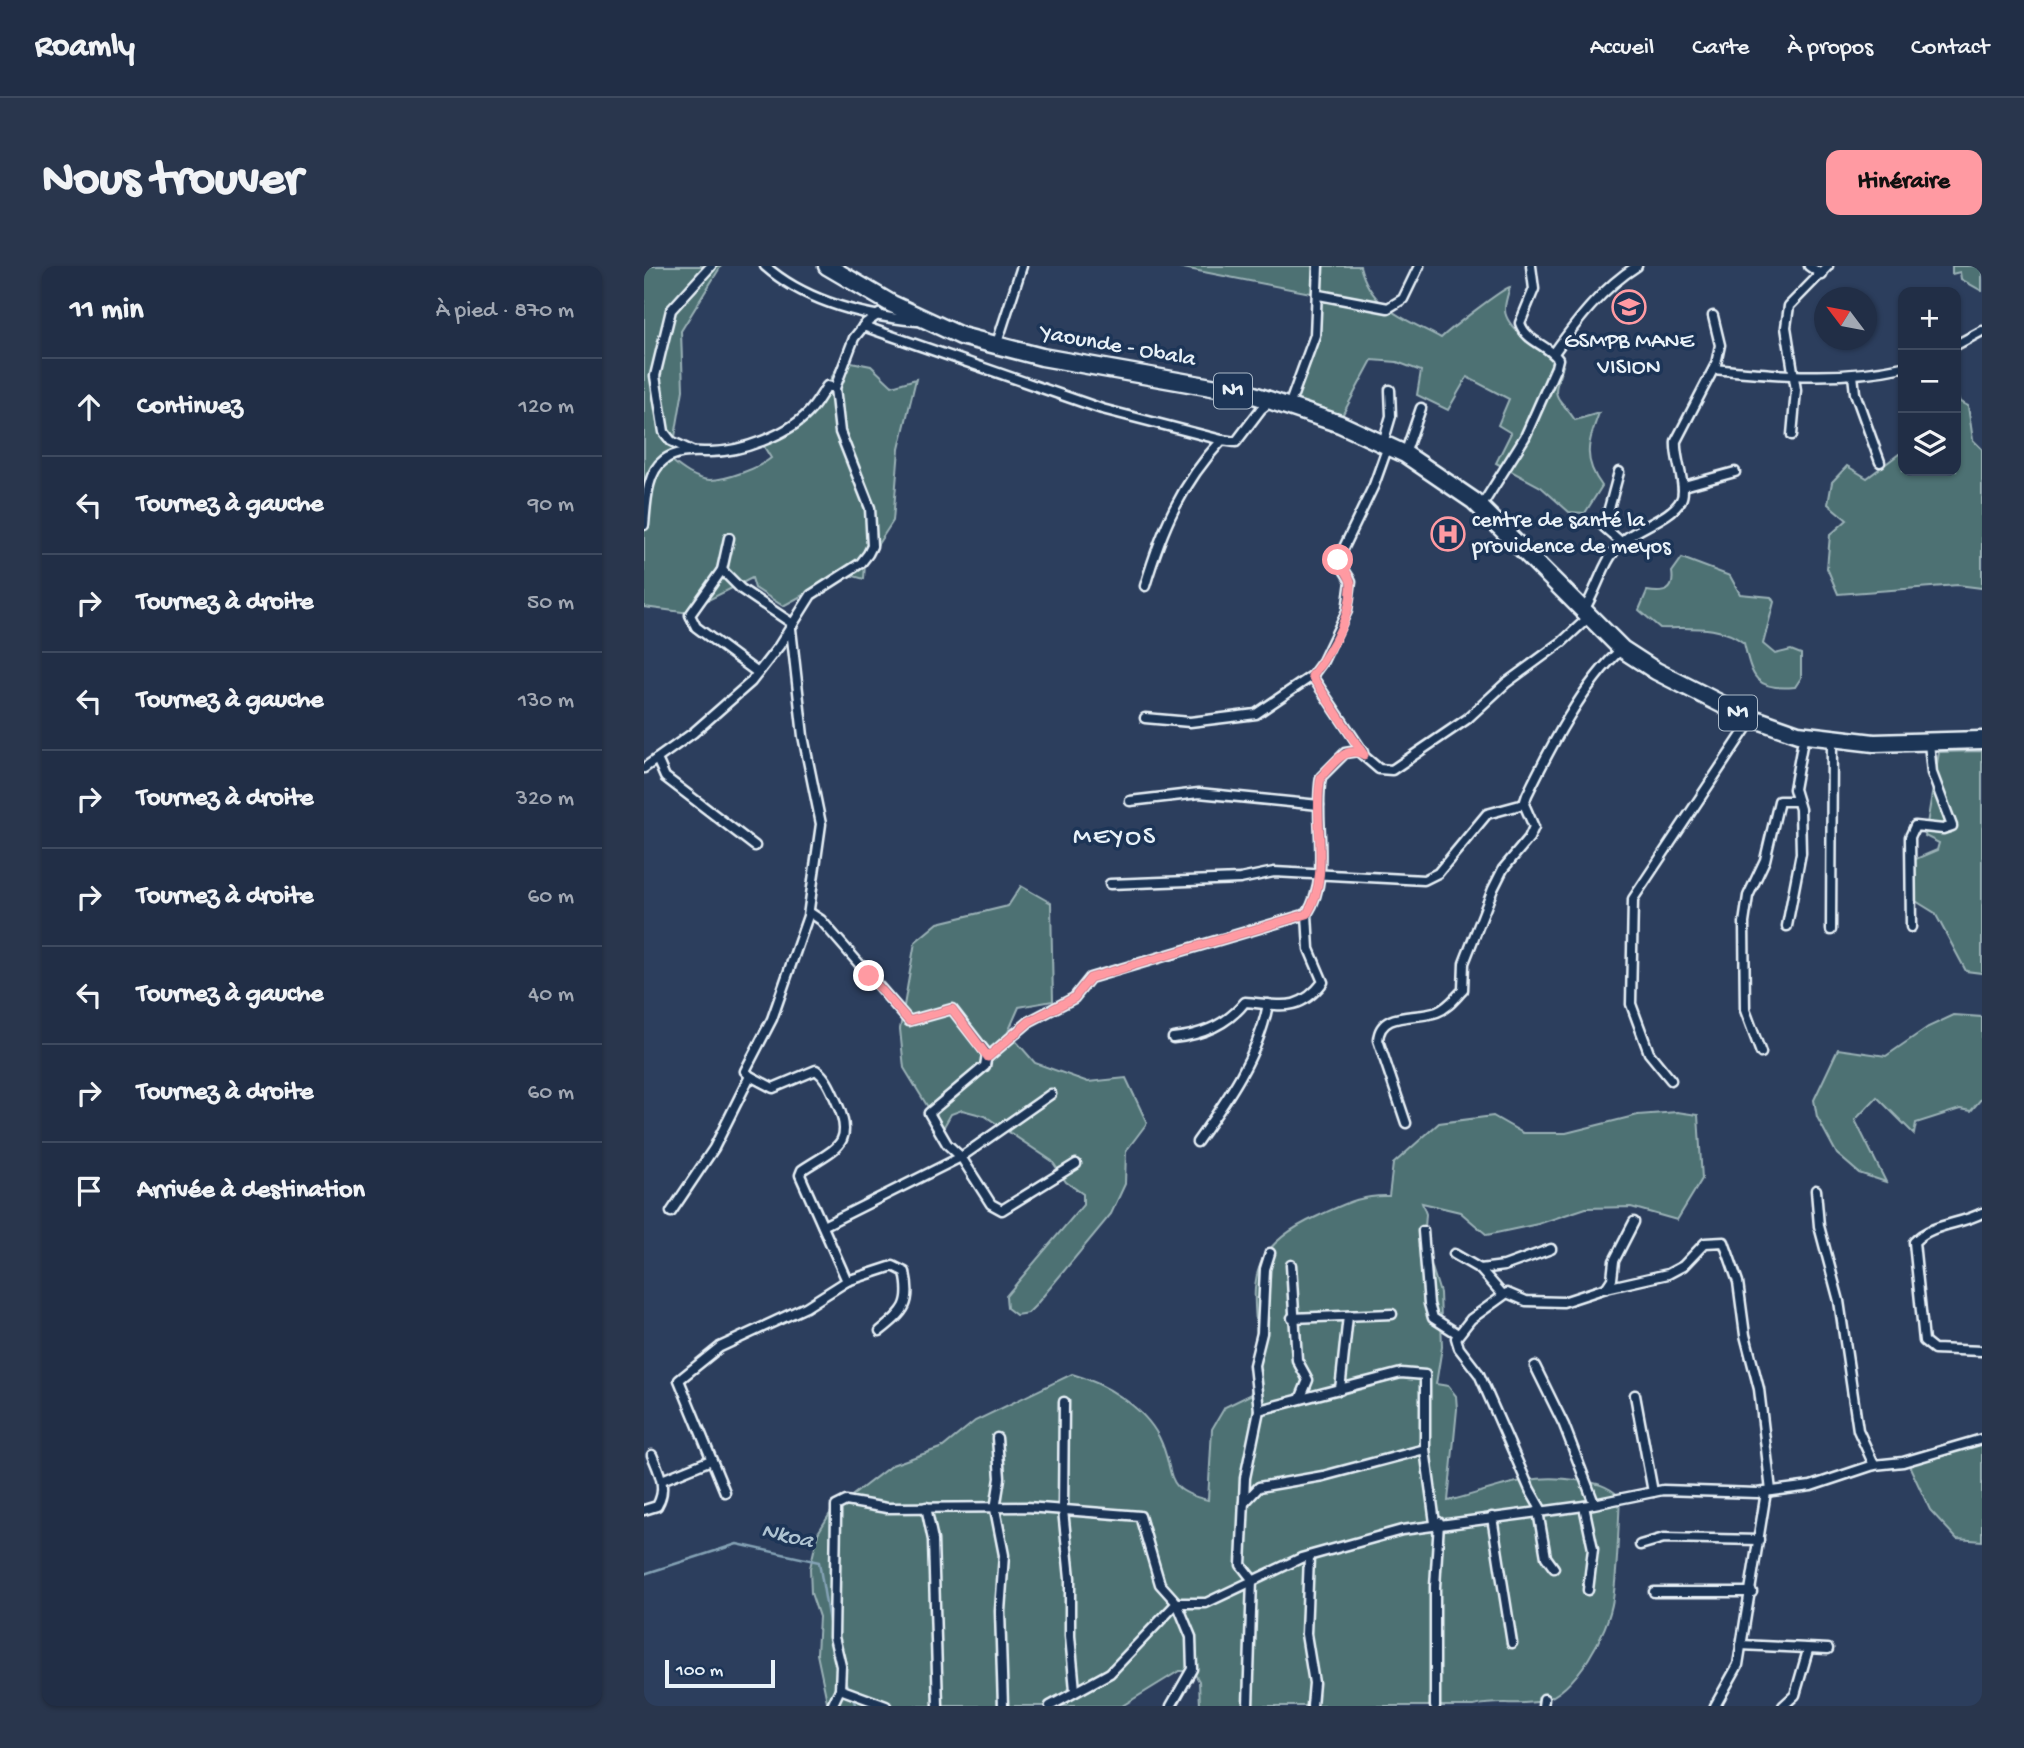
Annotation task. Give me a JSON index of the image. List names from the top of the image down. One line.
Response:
{"streets":{"highway":["Yaounde - Obala","N1"]},"districts":["MEYOS"],"water":["Nkoa"],"places":{"school or university":["GSMPB MANE VISION"],"hospital":["centre de santé la providence de meyos"]},"scale_bar":"100 m","north":"top left","page":{"header":"Roamly","nav":["Accueil","Carte","À propos","Contact"],"buttons":"Itinéraire","title":"Nous trouver","heading":["11 min","À pied · 870 m"],"map_buttons":["+","−"],"list":[["Continuez","120 m"],["Tournez à gauche","90 m"],["Tournez à droite","50 m"],["Tournez à gauche","130 m"],["Tournez à droite","320 m"],["Tournez à droite","60 m"],["Tournez à gauche","40 m"],["Tournez à droite","60 m"],"Arrivée à destination"],"scale":"100 m"}}
